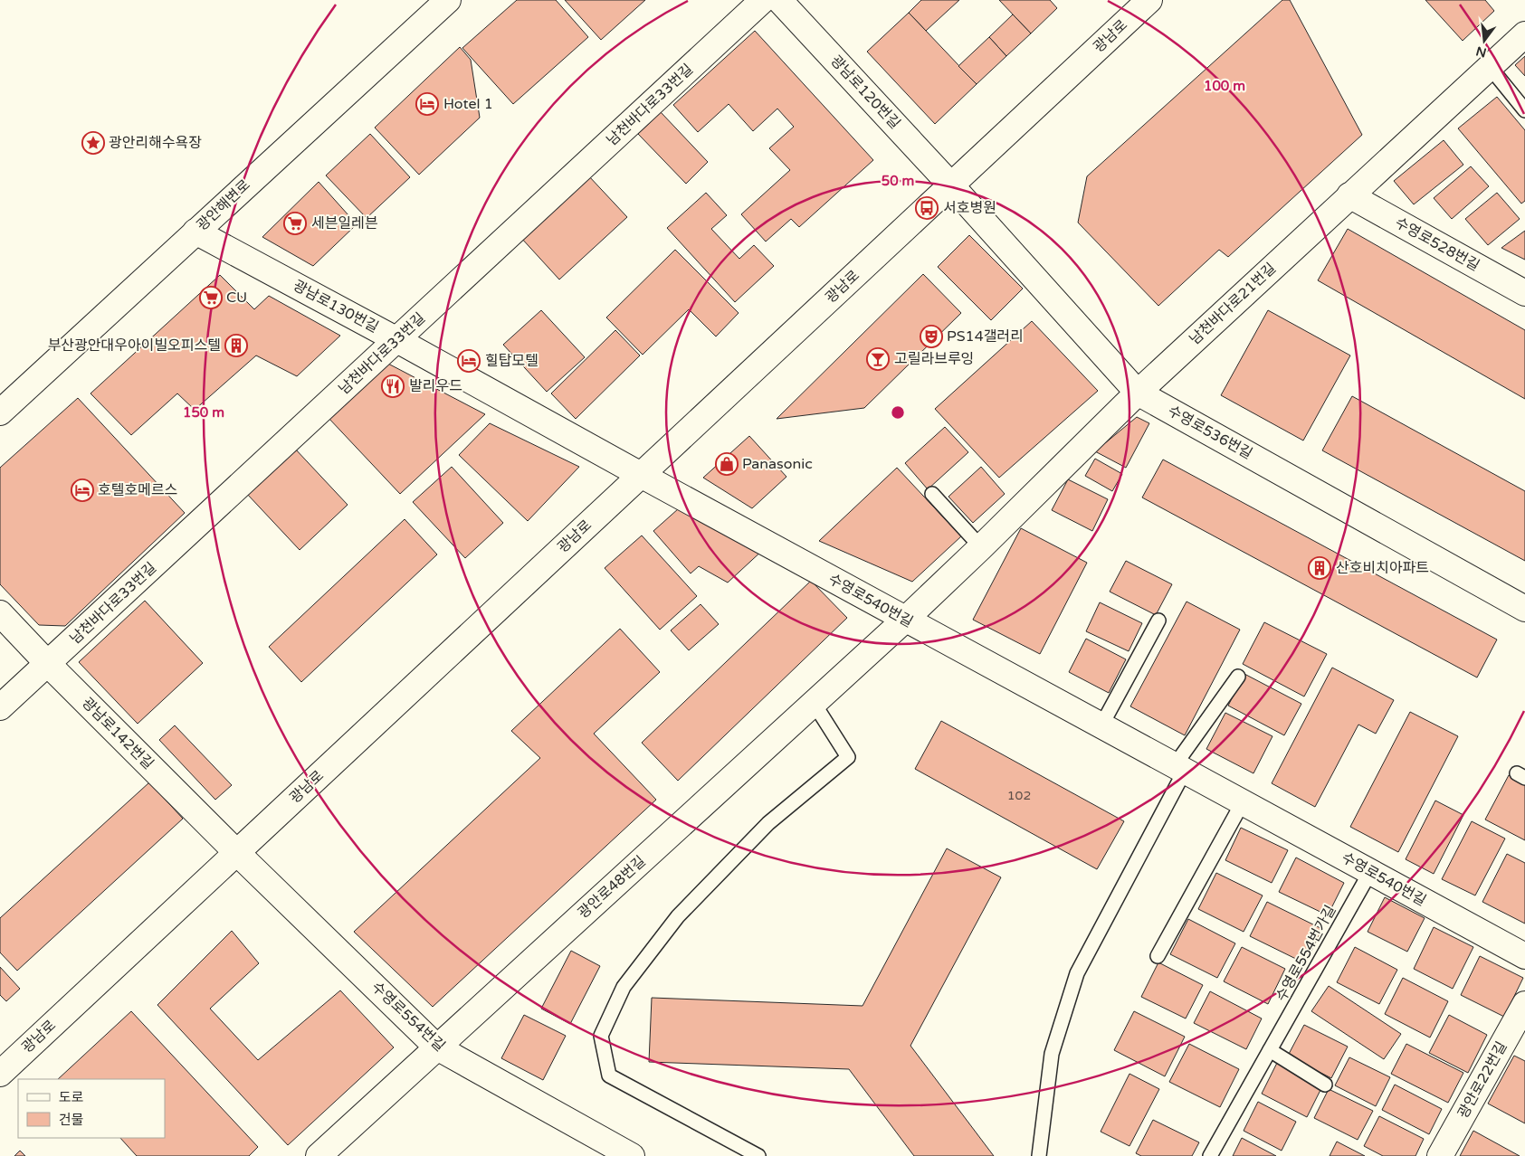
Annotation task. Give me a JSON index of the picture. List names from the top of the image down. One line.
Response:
{"streets":{"street":["광남로","광남로120번길","남천바다로33번길","광안해변로","수영로528번길","남천바다로21번길","광남로130번길","수영로536번길","수영로540번길","광남로142번길","광안로48번길","수영로554번길","광안로22번길"],"lane":["수영로554번가길"]},"crossings":[["광남로","광남로120번길"],["광남로","광남로130번길"],["광남로","수영로536번길"],["광남로","수영로540번길"],["광남로","광남로142번길"],["광남로","수영로554번길"],["광남로120번길","수영로536번길"],["남천바다로33번길","광남로130번길"],["남천바다로33번길","광남로142번길"],["광안해변로","광남로130번길"],["수영로528번길","남천바다로21번길"],["남천바다로21번길","수영로536번길"],["남천바다로21번길","수영로540번길"],["남천바다로21번길","광안로48번길"],["광남로130번길","수영로540번길"],["수영로540번길","광안로48번길"],["수영로540번길","수영로554번가길"],["광남로142번길","수영로554번길"],["광안로48번길","수영로554번길"]],"places":{"hotel":["Hotel 1","힐탑모텔","호텔호메르스"],"place":["광안리해수욕장"],"bus stop":["서호병원"],"supermarket":["세븐일레븐","CU"],"theatre":["PS14갤러리"],"building":["부산광안대우아이빌오피스텔","산호비치아파트"],"bar":["고릴라브루잉"],"restaurant":["발리우드"],"shop":["Panasonic"]},"house_numbers":["102"],"legend":["도로","건물"],"north":"bottom","rings":["100 m","50 m","150 m"]}
